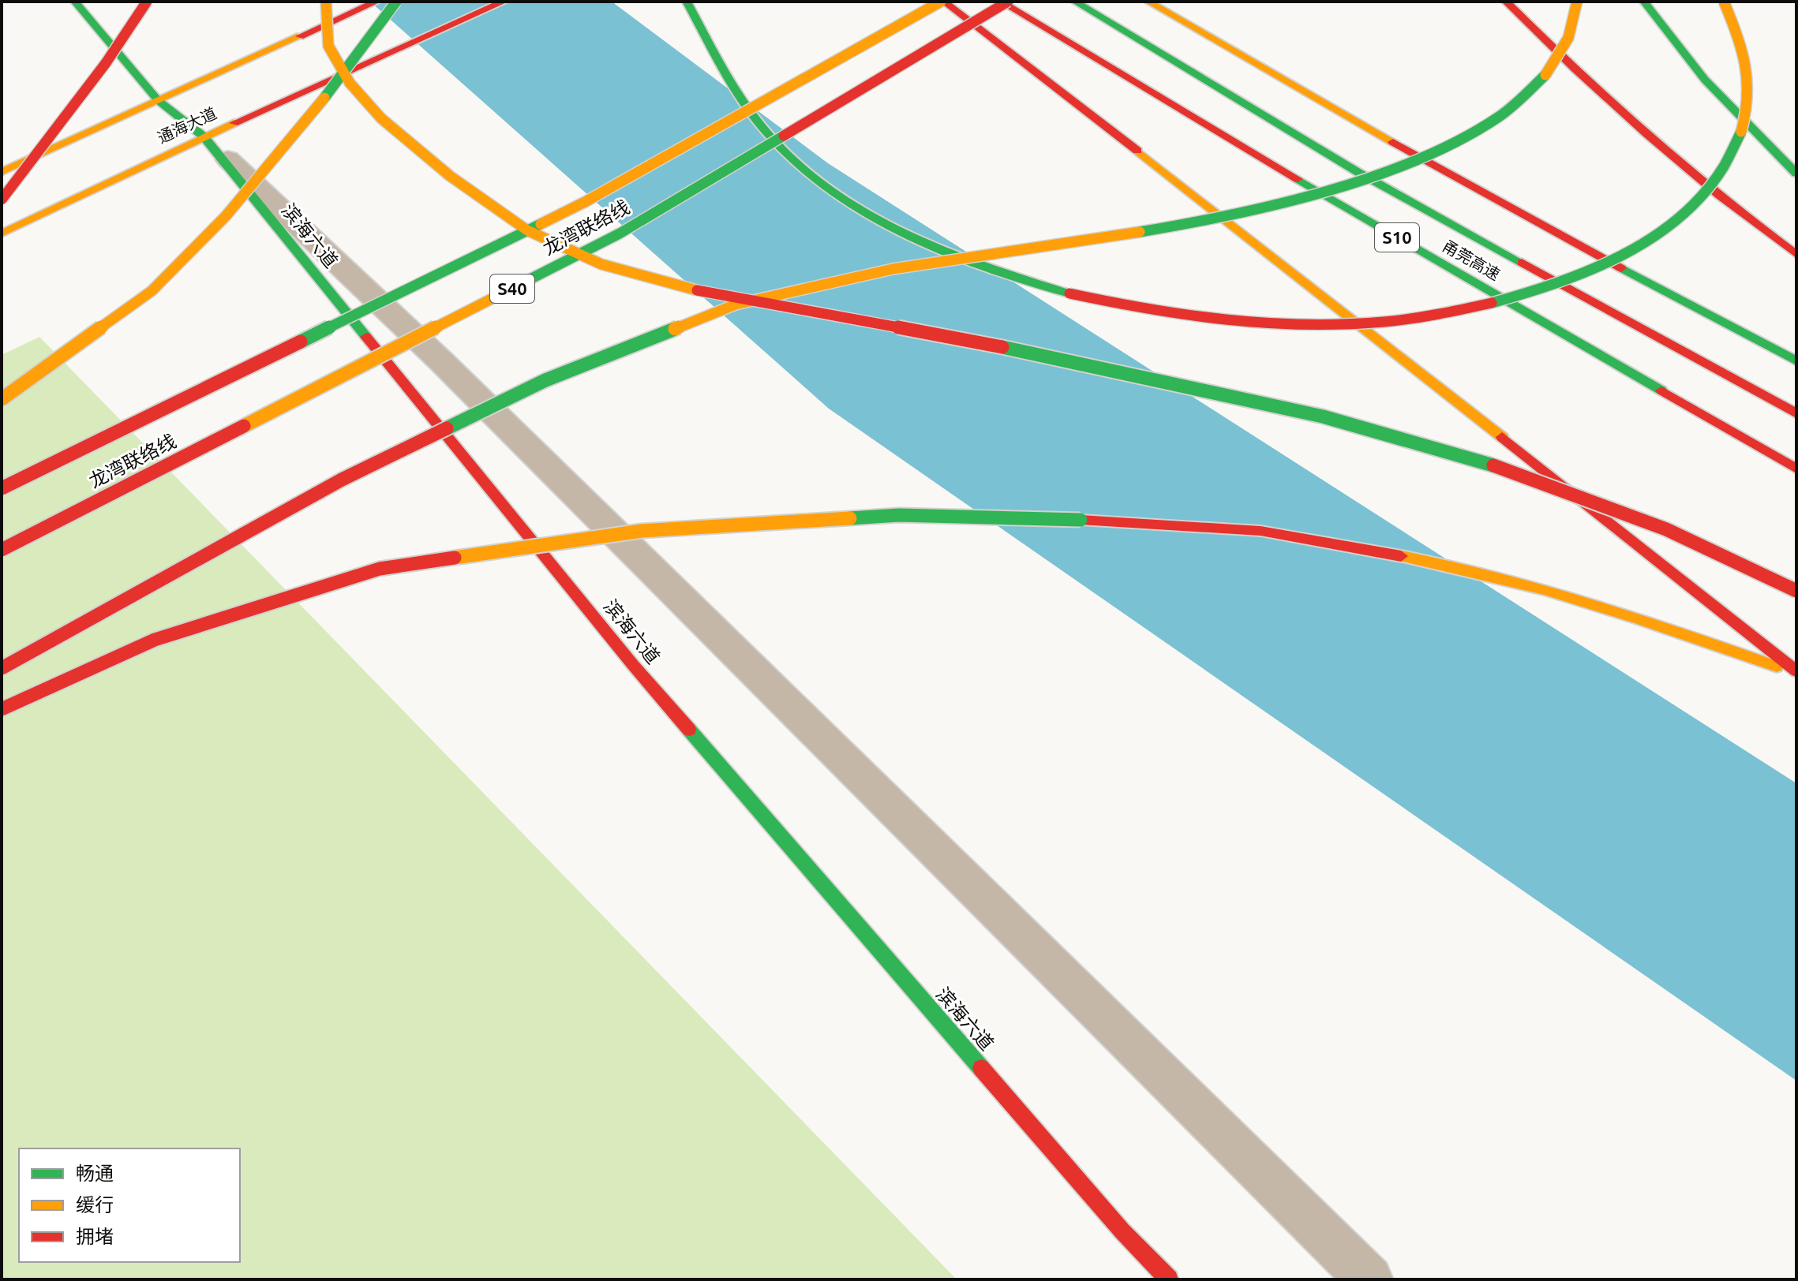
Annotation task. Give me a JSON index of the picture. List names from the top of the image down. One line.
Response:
{"streets":{"main road":["通海大道","龙湾联络线","滨海六道","S10","甬莞高速","S40"]},"crossings":[["通海大道","滨海六道"]],"legend":["畅通","缓行","拥堵"]}
